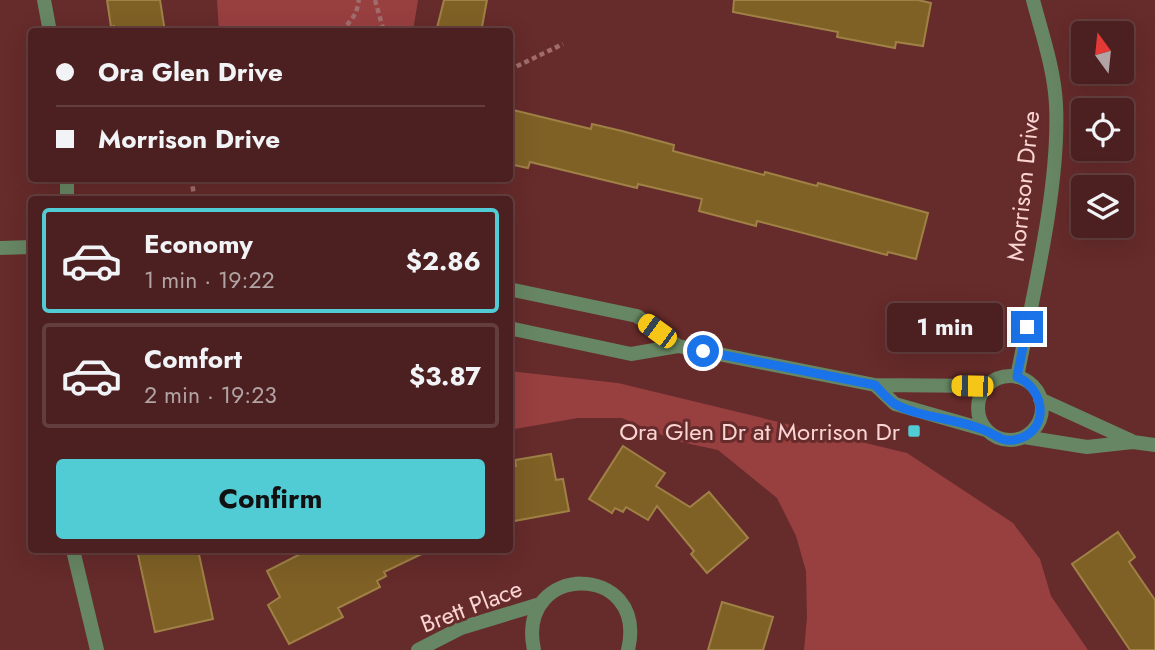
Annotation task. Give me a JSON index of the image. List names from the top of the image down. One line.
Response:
{"streets":{"street":["Morrison Drive","Brett Place"]},"places":{"transit":["Ora Glen Dr at Morrison Dr"]},"north":"top","page":{"banner":["Ora Glen Drive","Morrison Drive"],"list":[{"name":"Economy","note":"1 min · 19:22","value":"$2.86"},{"name":"Comfort","note":"2 min · 19:23","value":"$3.87"}],"bubble":"1 min","buttons":"Confirm"}}
